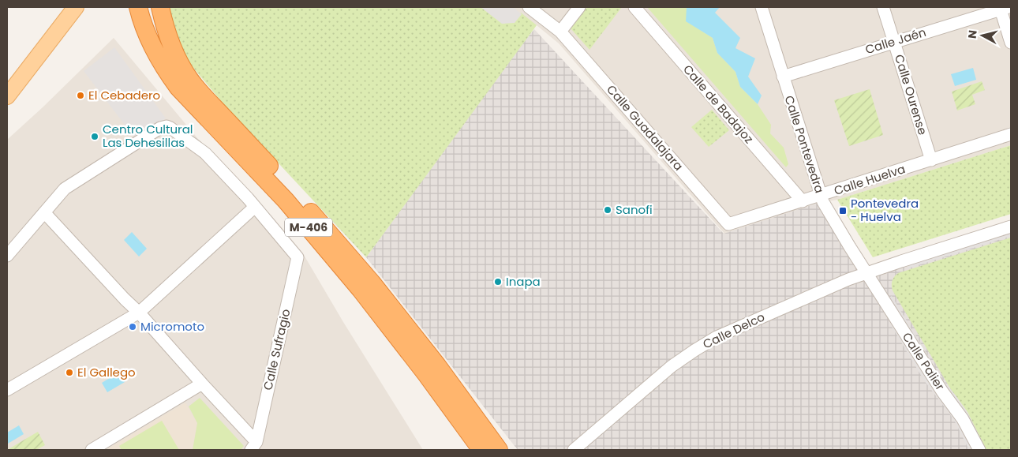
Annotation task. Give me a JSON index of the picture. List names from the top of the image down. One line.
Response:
{"streets":{"highway":["M-406"],"street":["Calle Jaén","Calle Ourense","Calle de Badajoz","Calle Guadalajara","Calle Pontevedra","Calle Huelva","Calle Delco","Calle Sufragio","Calle Palier"]},"crossings":[["Calle Jaén","Calle Ourense"],["Calle Jaén","Calle Pontevedra"],["Calle Ourense","Calle Huelva"],["Calle de Badajoz","Calle Huelva"],["Calle Guadalajara","Calle Huelva"],["Calle Pontevedra","Calle Huelva"],["Calle Pontevedra","Calle Delco"],["Calle Pontevedra","Calle Palier"],["Calle Delco","Calle Palier"]],"places":{"other":["El Cebadero","Centro Cultural Las Dehesillas","Sanofi","Inapa","Micromoto","El Gallego"],"transit":["Pontevedra - Huelva"]},"north":"left"}
